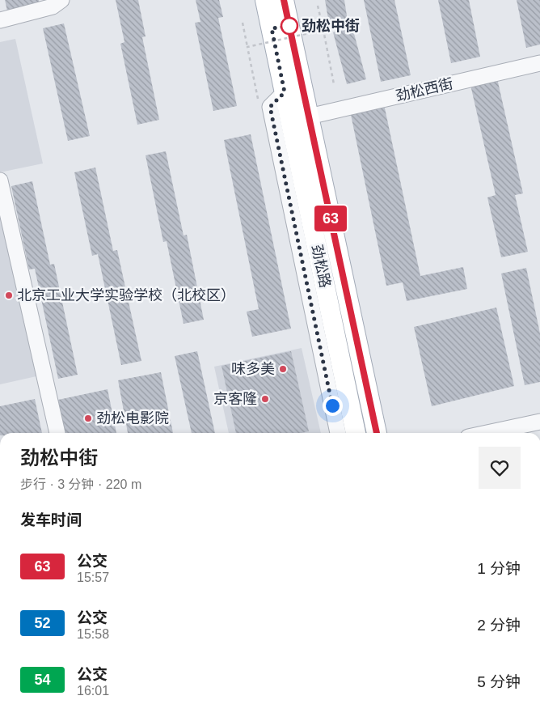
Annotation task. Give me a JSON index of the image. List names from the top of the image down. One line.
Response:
{"streets":{"main road":["劲松路"],"street":["劲松西街"]},"crossings":[["劲松西街","劲松路"]],"places":["劲松中街","北京工业大学实验学校（北校区）","味多美","京客隆","劲松电影院"],"lines":["bus line 63"],"page":{"on_map":"63","heading":[["劲松中街","步行 · 3 分钟 · 220 m"],"发车时间"],"list":[{"mark":"63","name":"公交","note":"15:57","value":"1 分钟"},{"mark":"52","name":"公交","note":"15:58","value":"2 分钟"},{"mark":"54","name":"公交","note":"16:01","value":"5 分钟"}]}}
